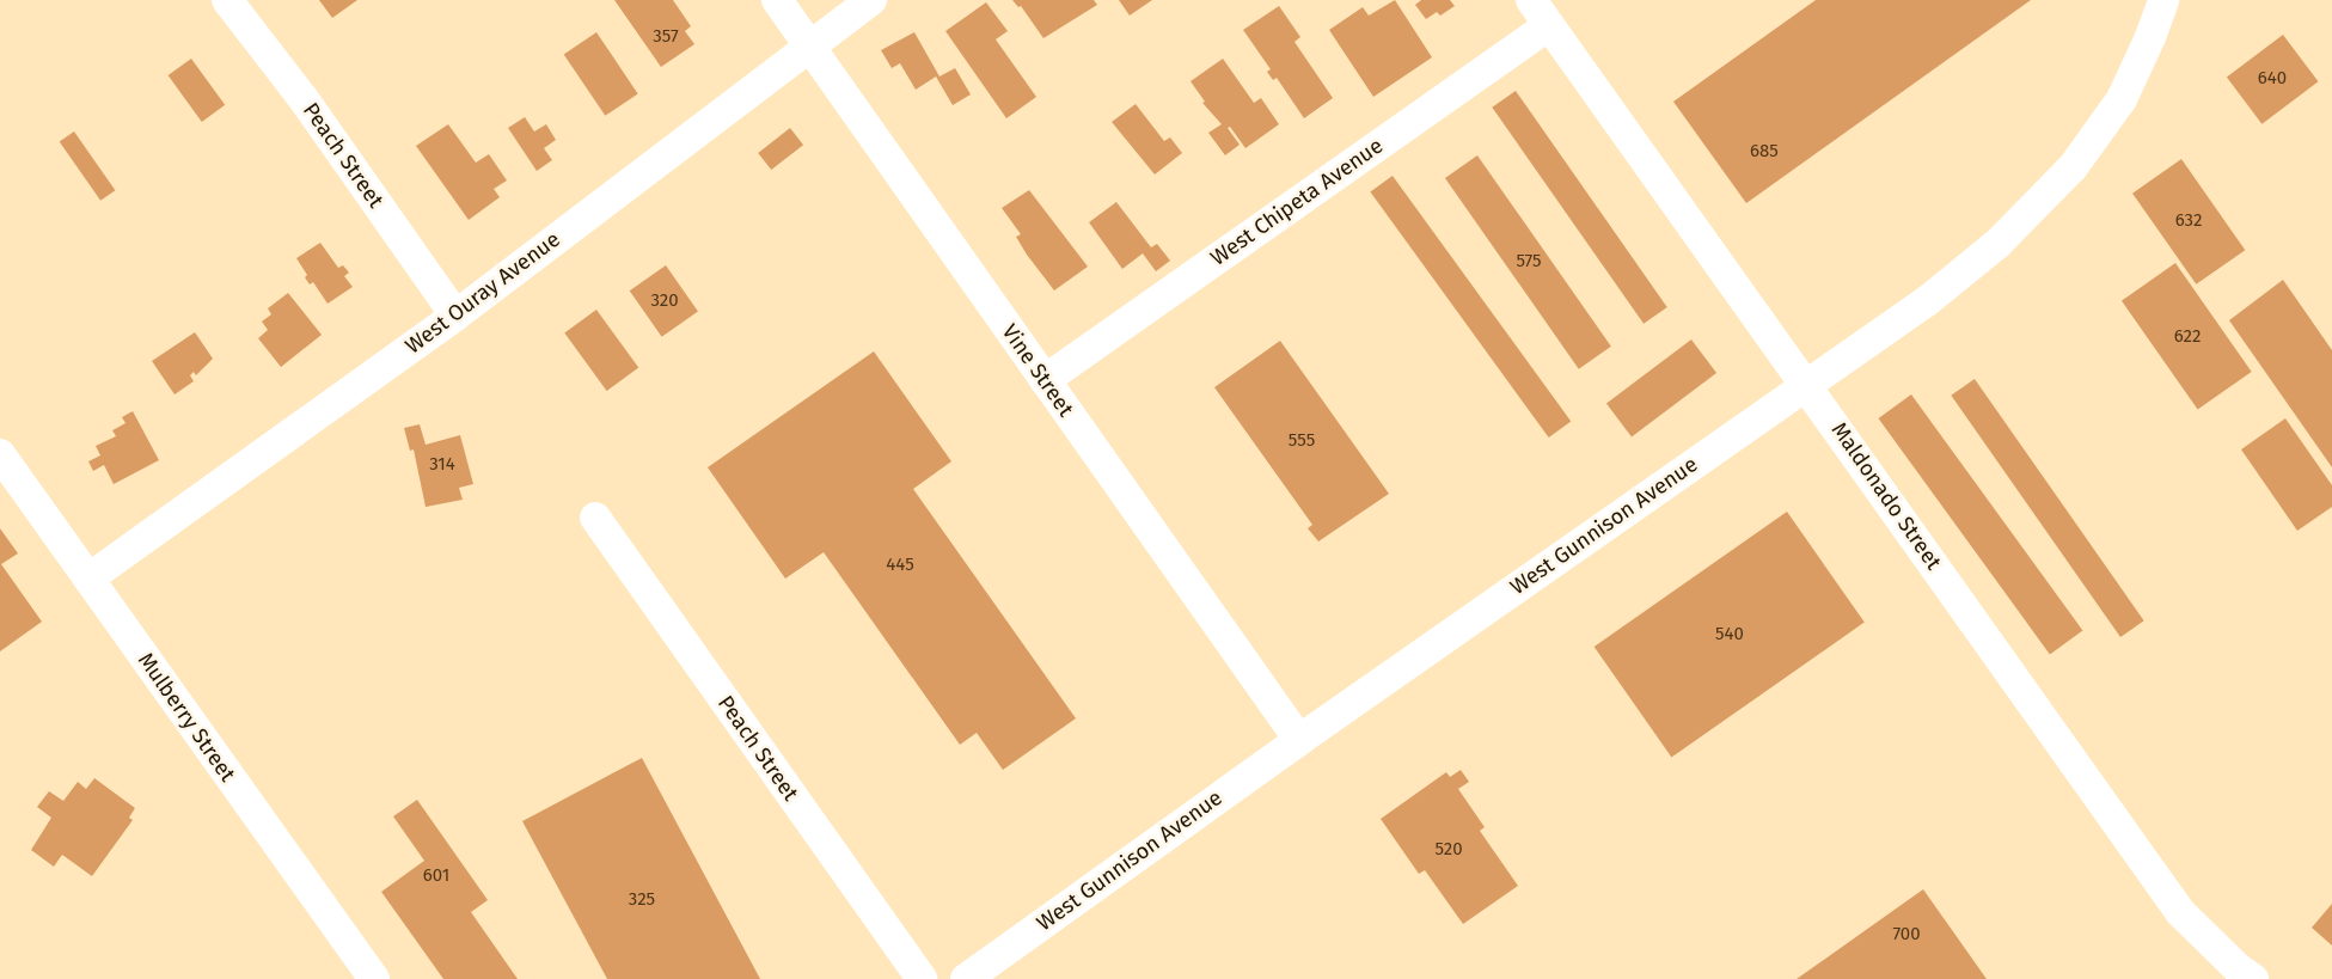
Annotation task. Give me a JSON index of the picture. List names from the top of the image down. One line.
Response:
{"streets":{"street":["Peach Street","West Chipeta Avenue","West Ouray Avenue","Vine Street","Maldonado Street","West Gunnison Avenue","Mulberry Street"]},"crossings":[["Peach Street","West Ouray Avenue"],["West Chipeta Avenue","Vine Street"],["West Chipeta Avenue","Maldonado Street"],["West Ouray Avenue","Vine Street"],["West Ouray Avenue","Mulberry Street"],["Vine Street","West Gunnison Avenue"],["Maldonado Street","West Gunnison Avenue"]],"house_numbers":["357","640","685","632","575","320","622","555","314","445","540","520","601","325","700"]}
